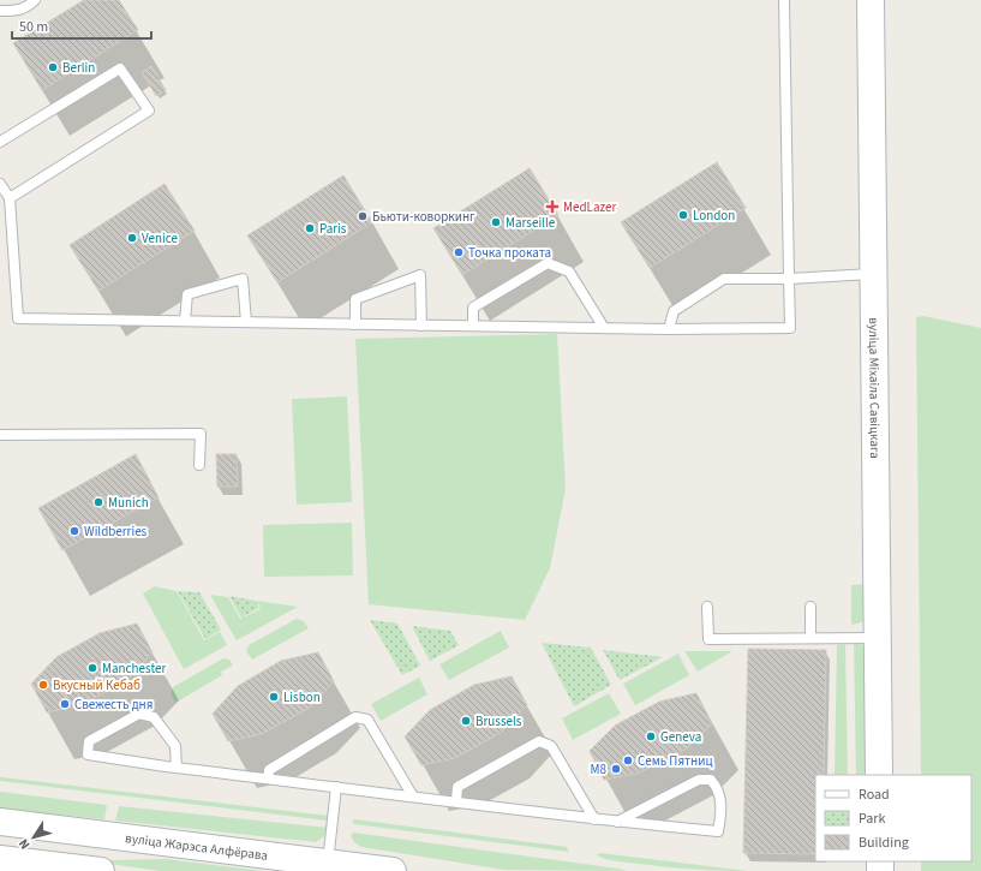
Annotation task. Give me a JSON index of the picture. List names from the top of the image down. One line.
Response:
{"streets":{"street":["вуліца Міхаіла Савіцкага","вуліца Жарэса Алфёрава"]},"places":{"other":["Berlin","London","Бьюти-коворкинг","Marseille","Paris","Venice","Точка проката","Munich","Wildberries","Manchester","Вкусный Кебаб","Lisbon","Cвежесть дня","Brussels","Geneva","Семь Пятниц","М8"],"health":["MedLazer"]},"legend":["Road","Park","Building"],"scale_bar":"50 m","north":"bottom left"}
